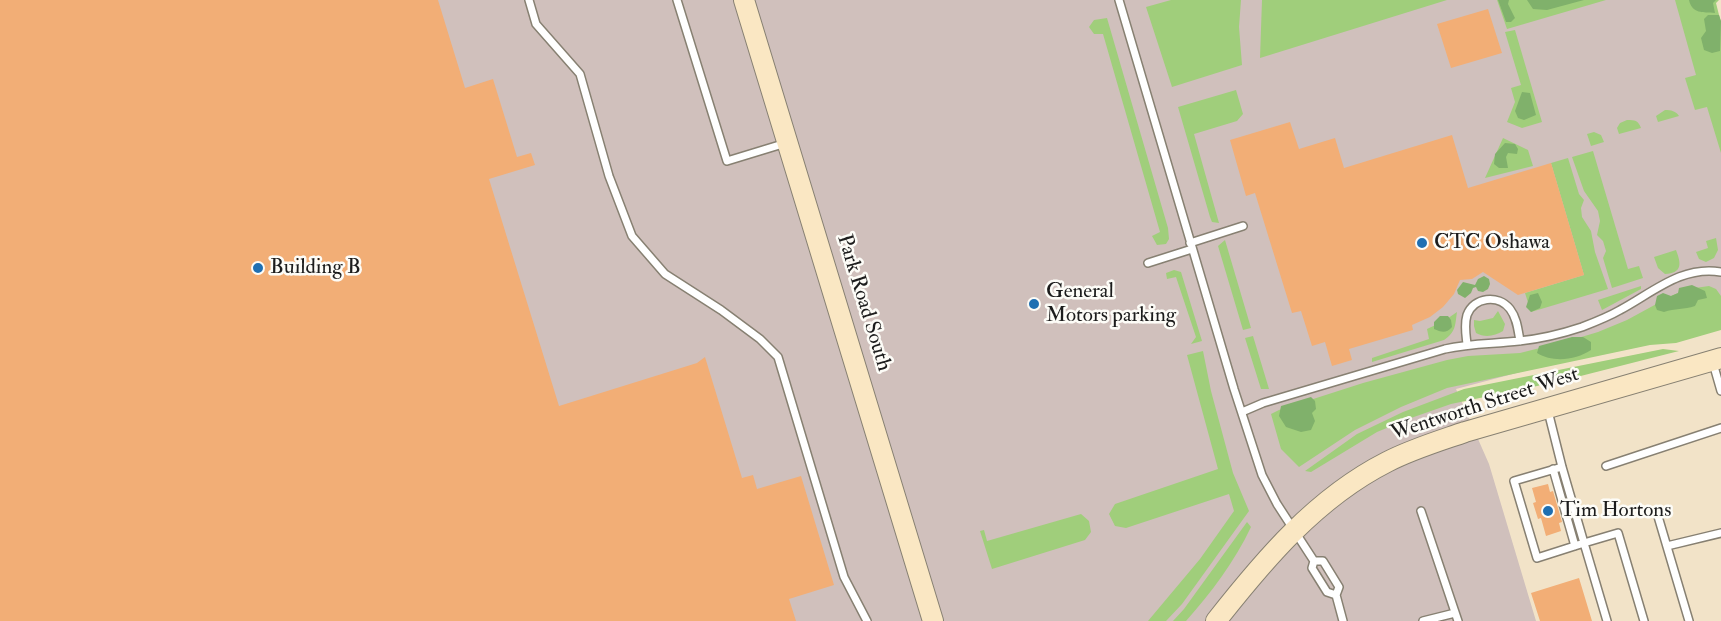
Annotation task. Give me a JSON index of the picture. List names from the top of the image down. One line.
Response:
{"streets":{"main road":["Park Road South","Wentworth Street West"]},"places":["CTC Oshawa","Building B","General Motors parking","Tim Hortons"]}
